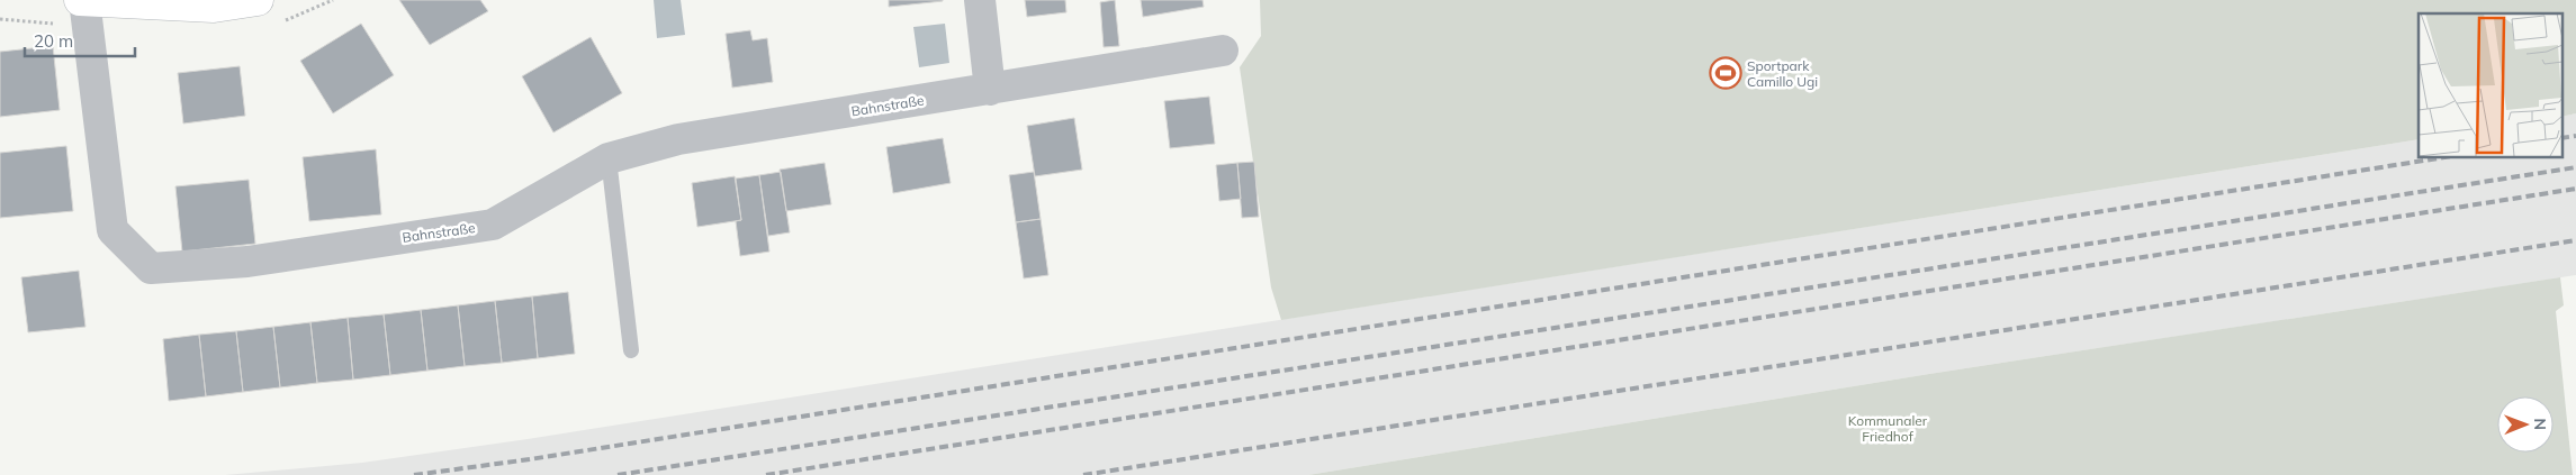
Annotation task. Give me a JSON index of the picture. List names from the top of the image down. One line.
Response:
{"streets":{"street":["Bahnstraße"]},"parks":["Kommunaler Friedhof"],"places":{"sports":["Sportpark Camillo Ugi"]},"scale_bar":"20 m","north":"right"}
